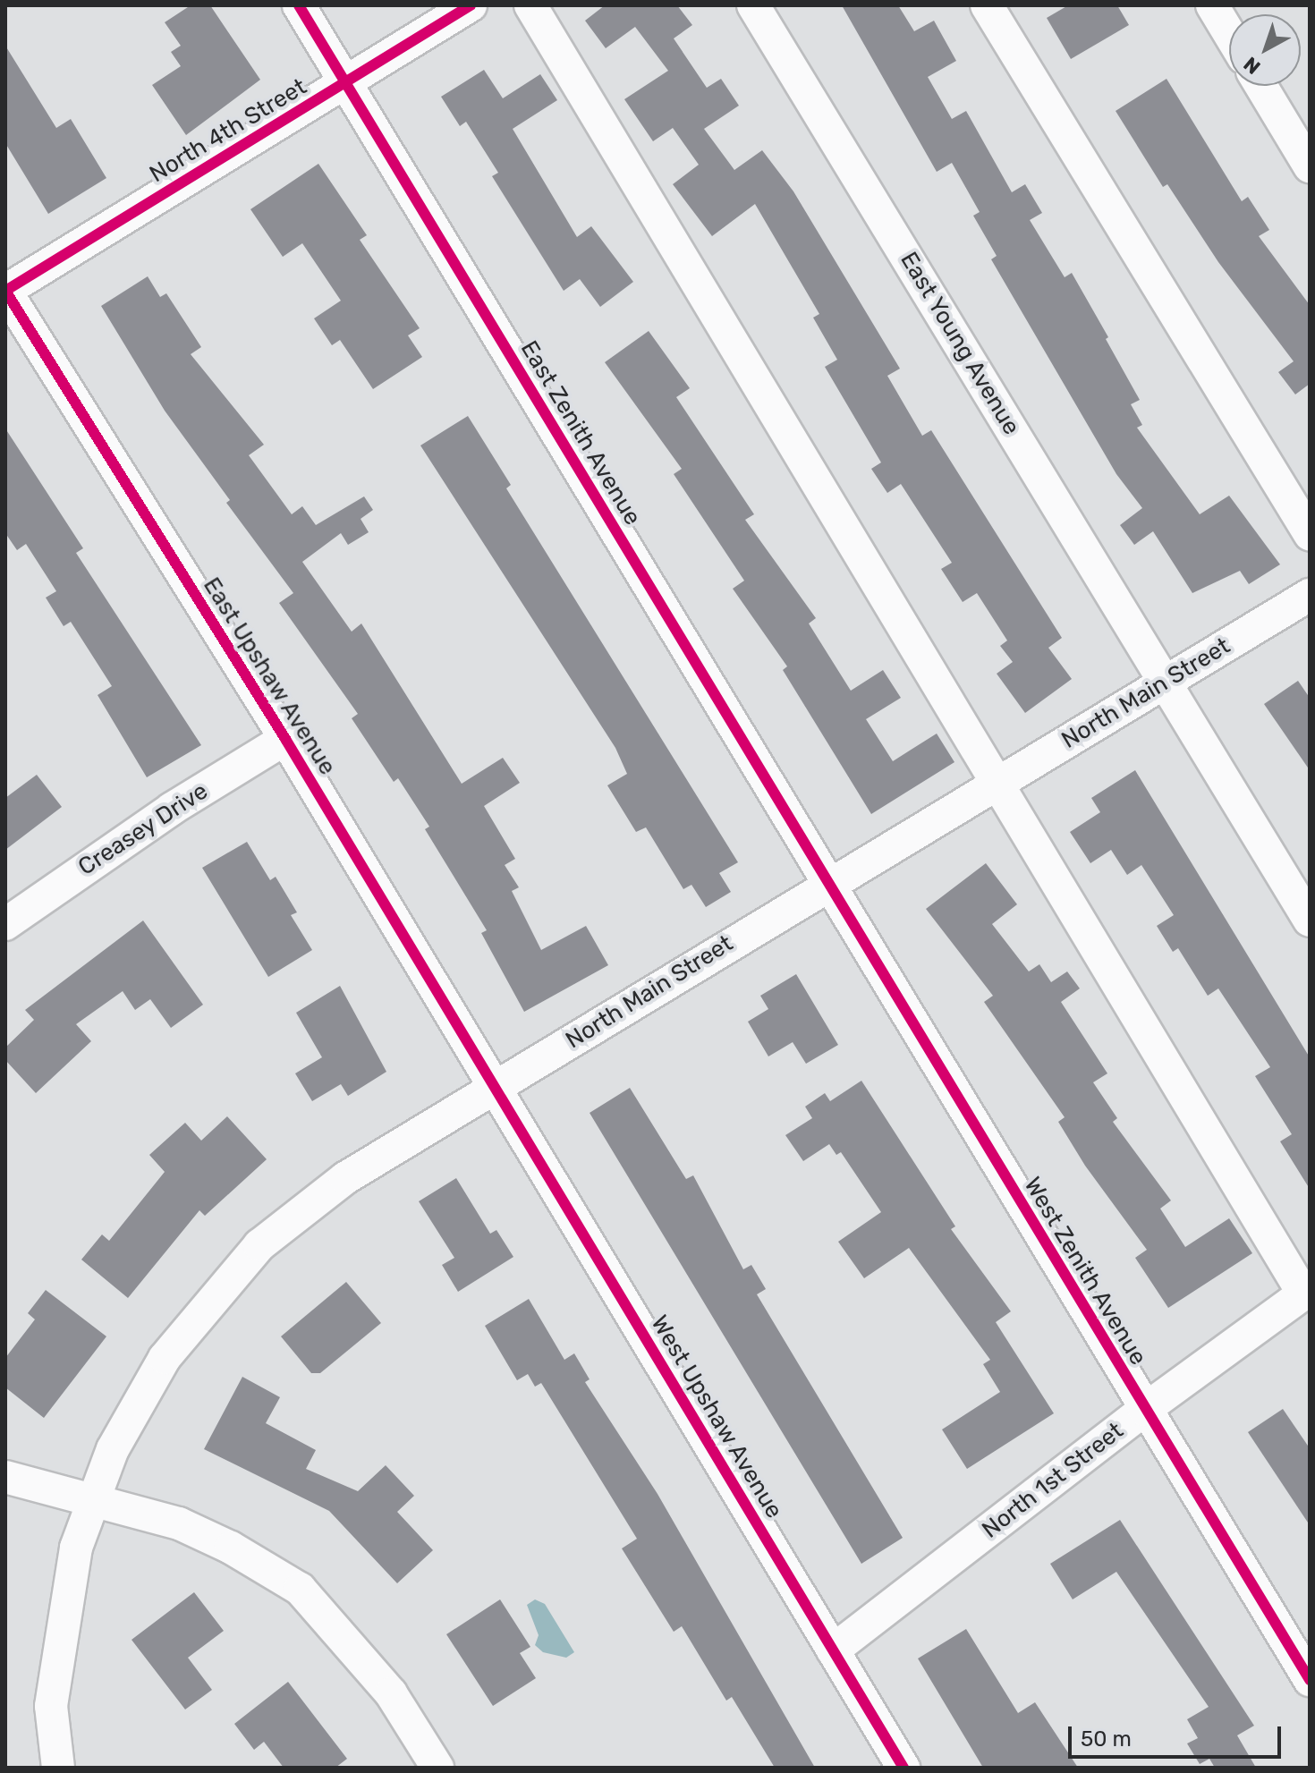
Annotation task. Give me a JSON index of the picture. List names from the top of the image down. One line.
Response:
{"streets":{"street":["North 4th Street","East Young Avenue","East Zenith Avenue","East Upshaw Avenue","North Main Street","Creasey Drive","West Zenith Avenue","West Upshaw Avenue","North 1st Street"]},"crossings":[["North 4th Street","East Zenith Avenue"],["North 4th Street","East Upshaw Avenue"],["East Young Avenue","North Main Street"],["East Zenith Avenue","North Main Street"],["East Zenith Avenue","West Zenith Avenue"],["East Upshaw Avenue","North Main Street"],["East Upshaw Avenue","Creasey Drive"],["East Upshaw Avenue","West Upshaw Avenue"],["North Main Street","West Zenith Avenue"],["North Main Street","West Upshaw Avenue"],["West Zenith Avenue","North 1st Street"],["West Upshaw Avenue","North 1st Street"]],"scale_bar":"50 m","north":"bottom left"}
